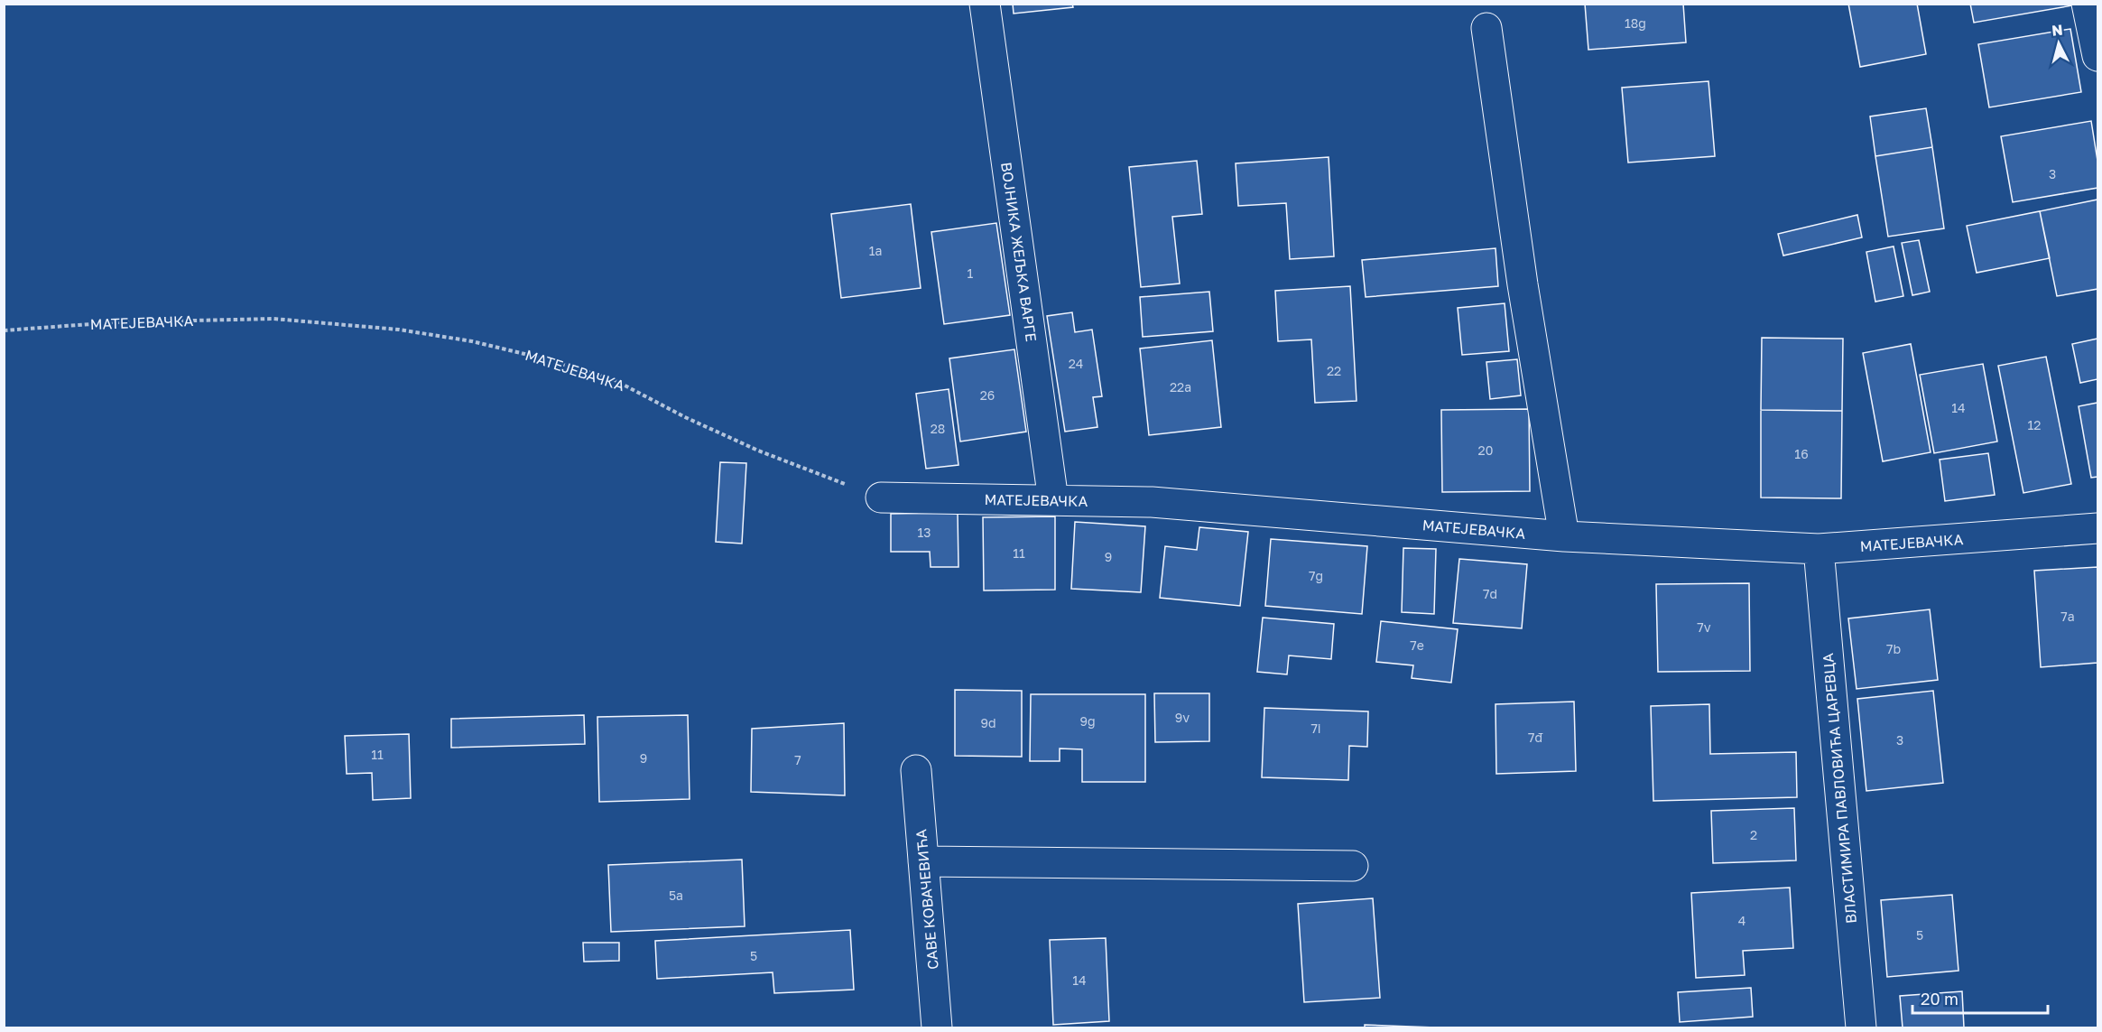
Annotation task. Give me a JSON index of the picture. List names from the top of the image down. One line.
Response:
{"streets":{"street":["ВОЈНИКА ЖЕЉКА ВАРГЕ","МАТЕЈЕВАЧКА","ВЛАСТИМИРА ПАВЛОВИЋА ЦАРЕВЦА","САВЕ КОВАЧЕВИЋА"]},"crossings":[["ВОЈНИКА ЖЕЉКА ВАРГЕ","МАТЕЈЕВАЧКА"],["МАТЕЈЕВАЧКА","ВЛАСТИМИРА ПАВЛОВИЋА ЦАРЕВЦА"]],"house_numbers":["18g","3","1a","1","24","22","22a","26","14","12","28","20","16","13","11","9","7g","7d","7a","7v","7e","7b","9v","9g","9d","7i","7đ","3","11","9","7","2","5a","4","5","5","14"],"scale_bar":"20 m","north":"top"}
